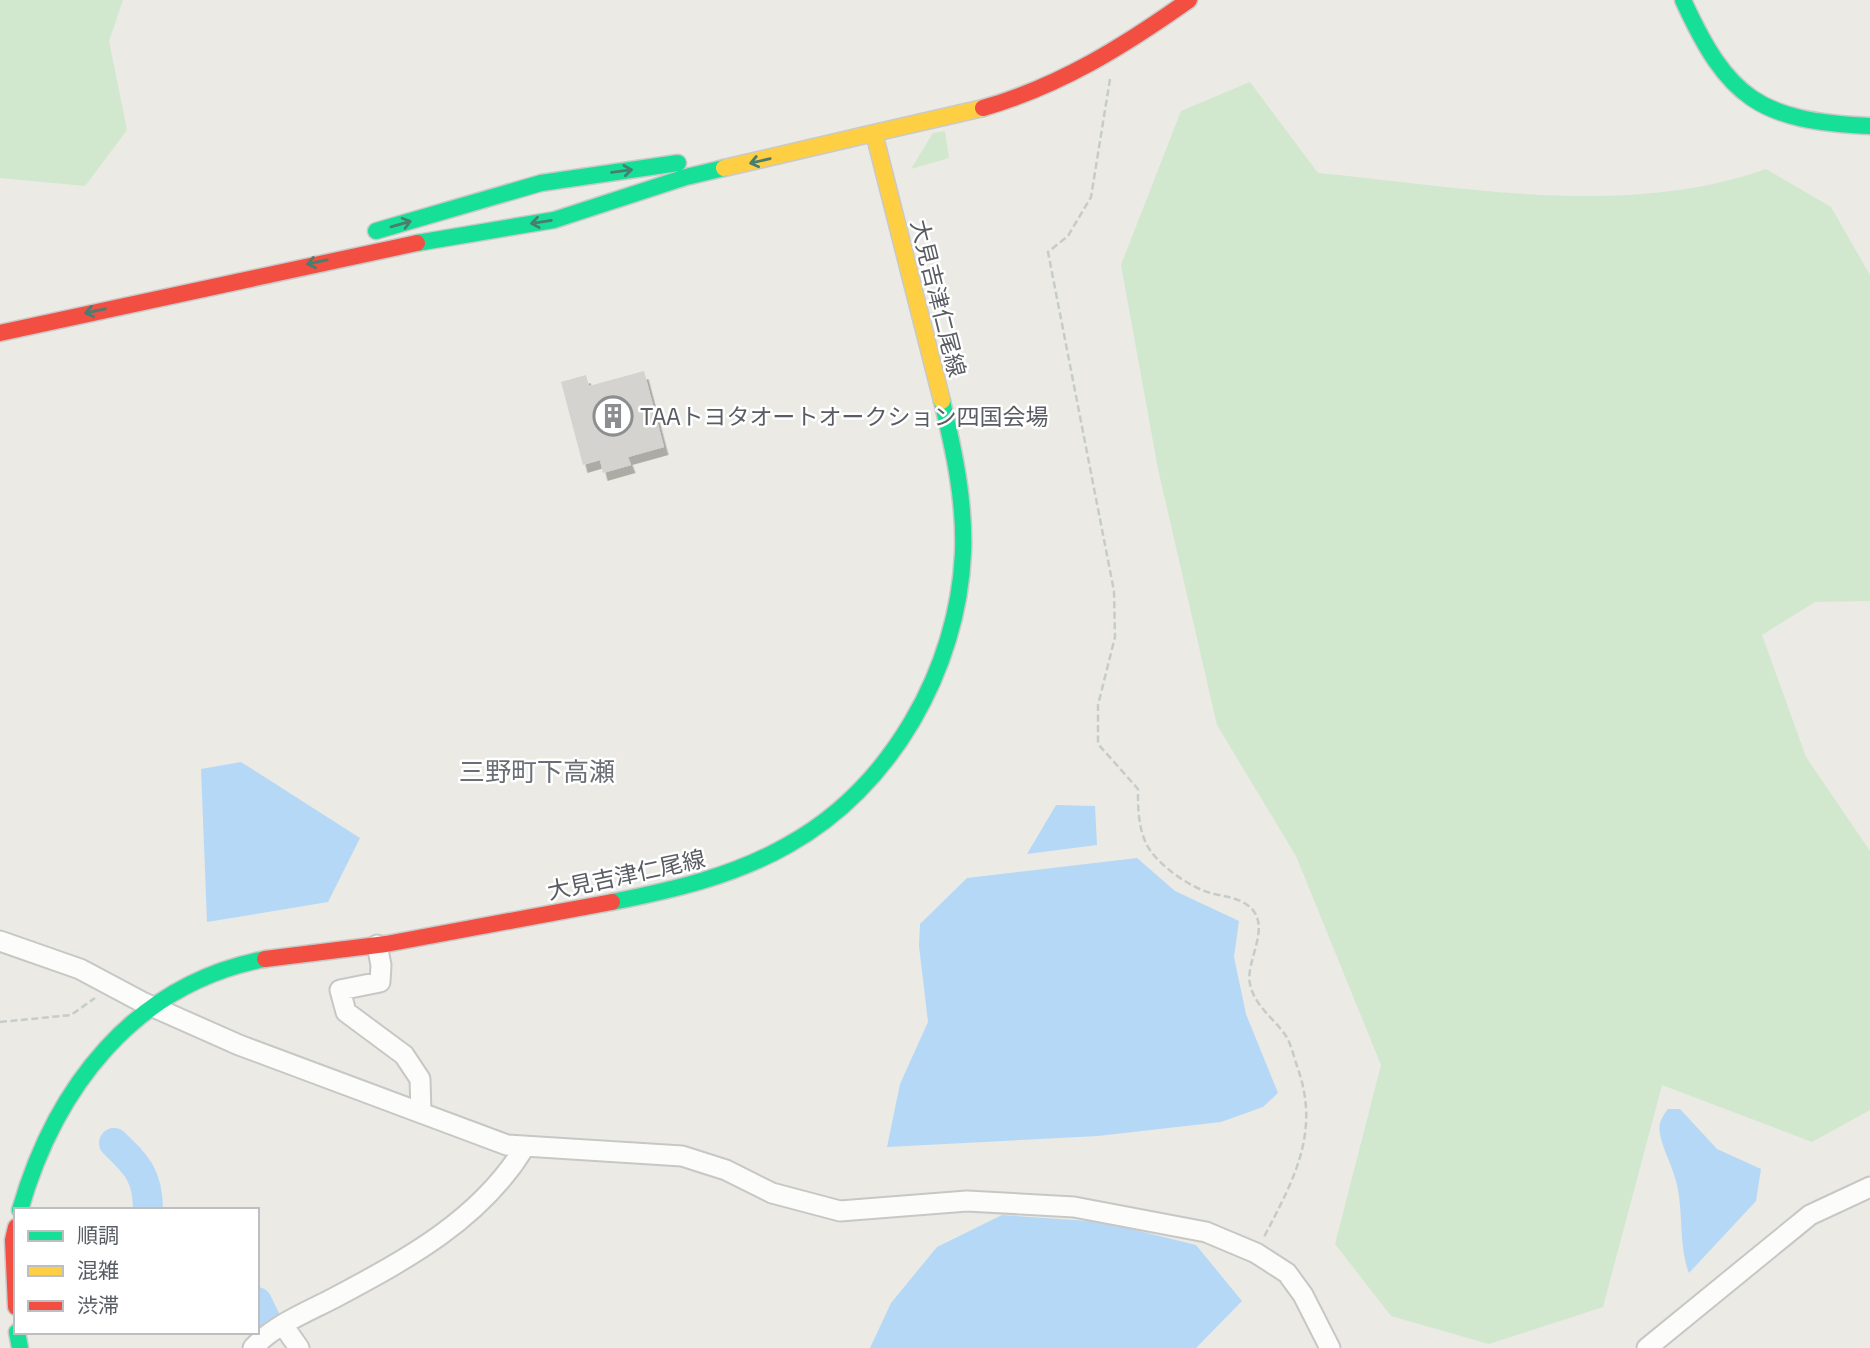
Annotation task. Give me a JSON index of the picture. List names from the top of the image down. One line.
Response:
{"streets":{"main road":["大見吉津仁尾線"]},"districts":["三野町下高瀬"],"places":{"building":["TAAトヨタオートオークション四国会場"]},"legend":["順調","混雑","渋滞"]}
